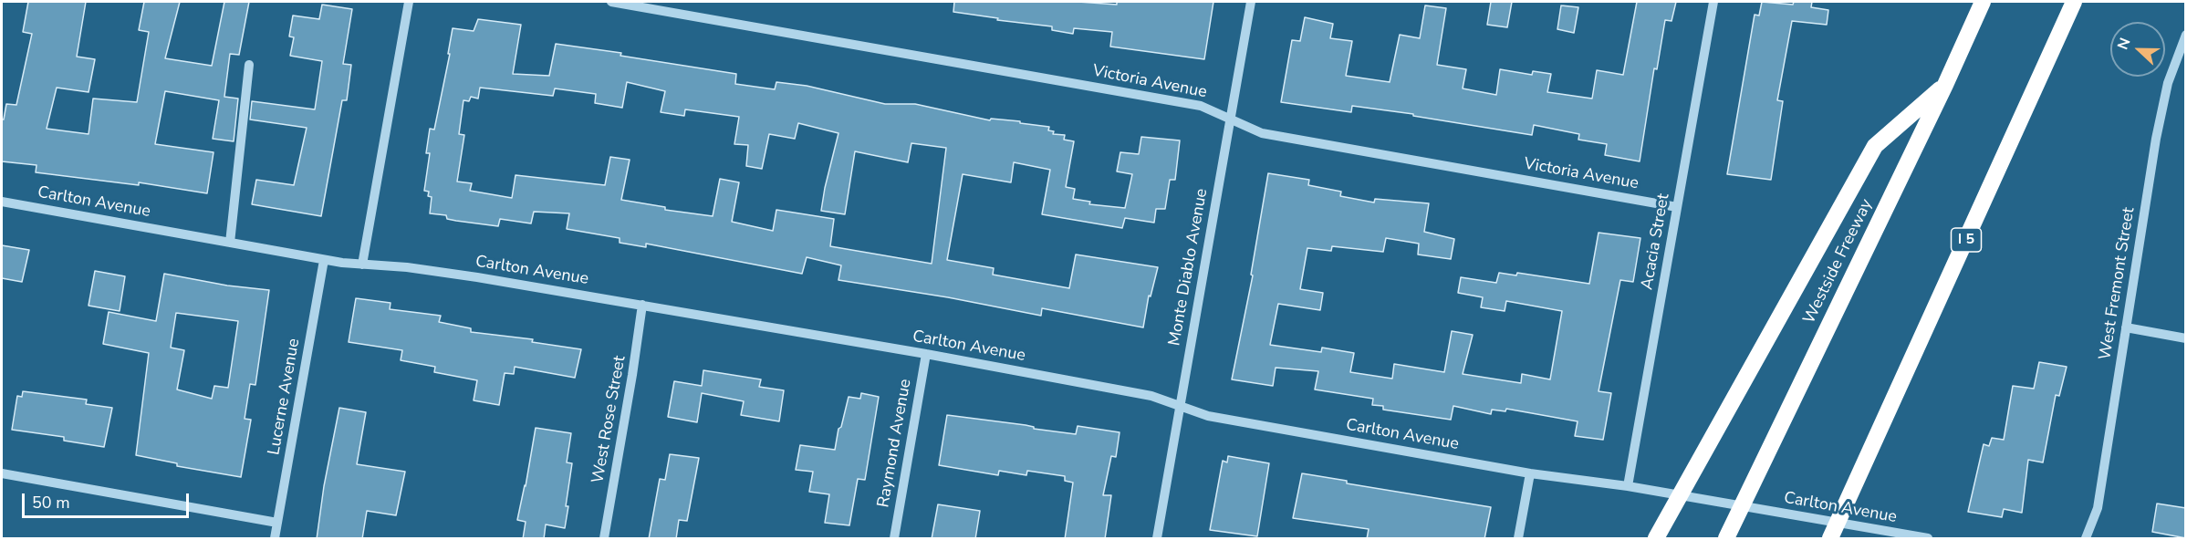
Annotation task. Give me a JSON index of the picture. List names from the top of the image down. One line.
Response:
{"streets":{"highway":["I 5","Westside Freeway"],"street":["Victoria Avenue","Carlton Avenue","Acacia Street","Monte Diablo Avenue","West Fremont Street","Lucerne Avenue","West Rose Street","Raymond Avenue"]},"crossings":[["Victoria Avenue","Acacia Street"],["Victoria Avenue","Monte Diablo Avenue"],["Carlton Avenue","Acacia Street"],["Carlton Avenue","Monte Diablo Avenue"],["Carlton Avenue","Lucerne Avenue"],["Carlton Avenue","West Rose Street"],["Carlton Avenue","Raymond Avenue"]],"scale_bar":"50 m","north":"left"}
